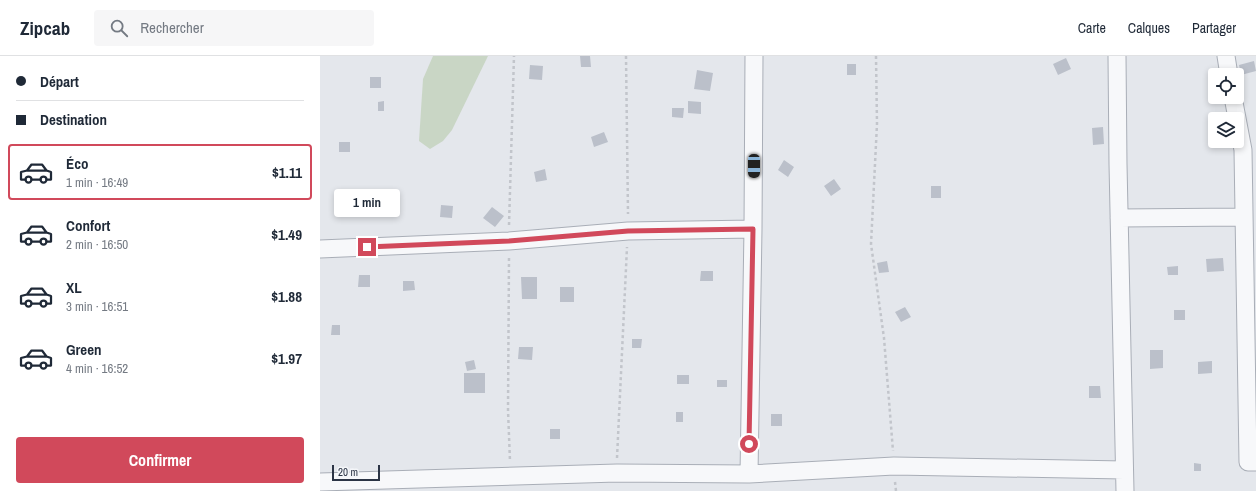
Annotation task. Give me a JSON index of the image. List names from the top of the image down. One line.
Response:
{"scale_bar":"20 m","page":{"header":"Zipcab","search":"Rechercher","nav":["Carte","Calques","Partager"],"banner":["Départ","Destination"],"list":[{"name":"Éco","note":"1 min · 16:49","value":"$1.11"},{"name":"Confort","note":"2 min · 16:50","value":"$1.49"},{"name":"XL","note":"3 min · 16:51","value":"$1.88"},{"name":"Green","note":"4 min · 16:52","value":"$1.97"}],"bubble":"1 min","buttons":"Confirmer","scale":"20 m"}}
